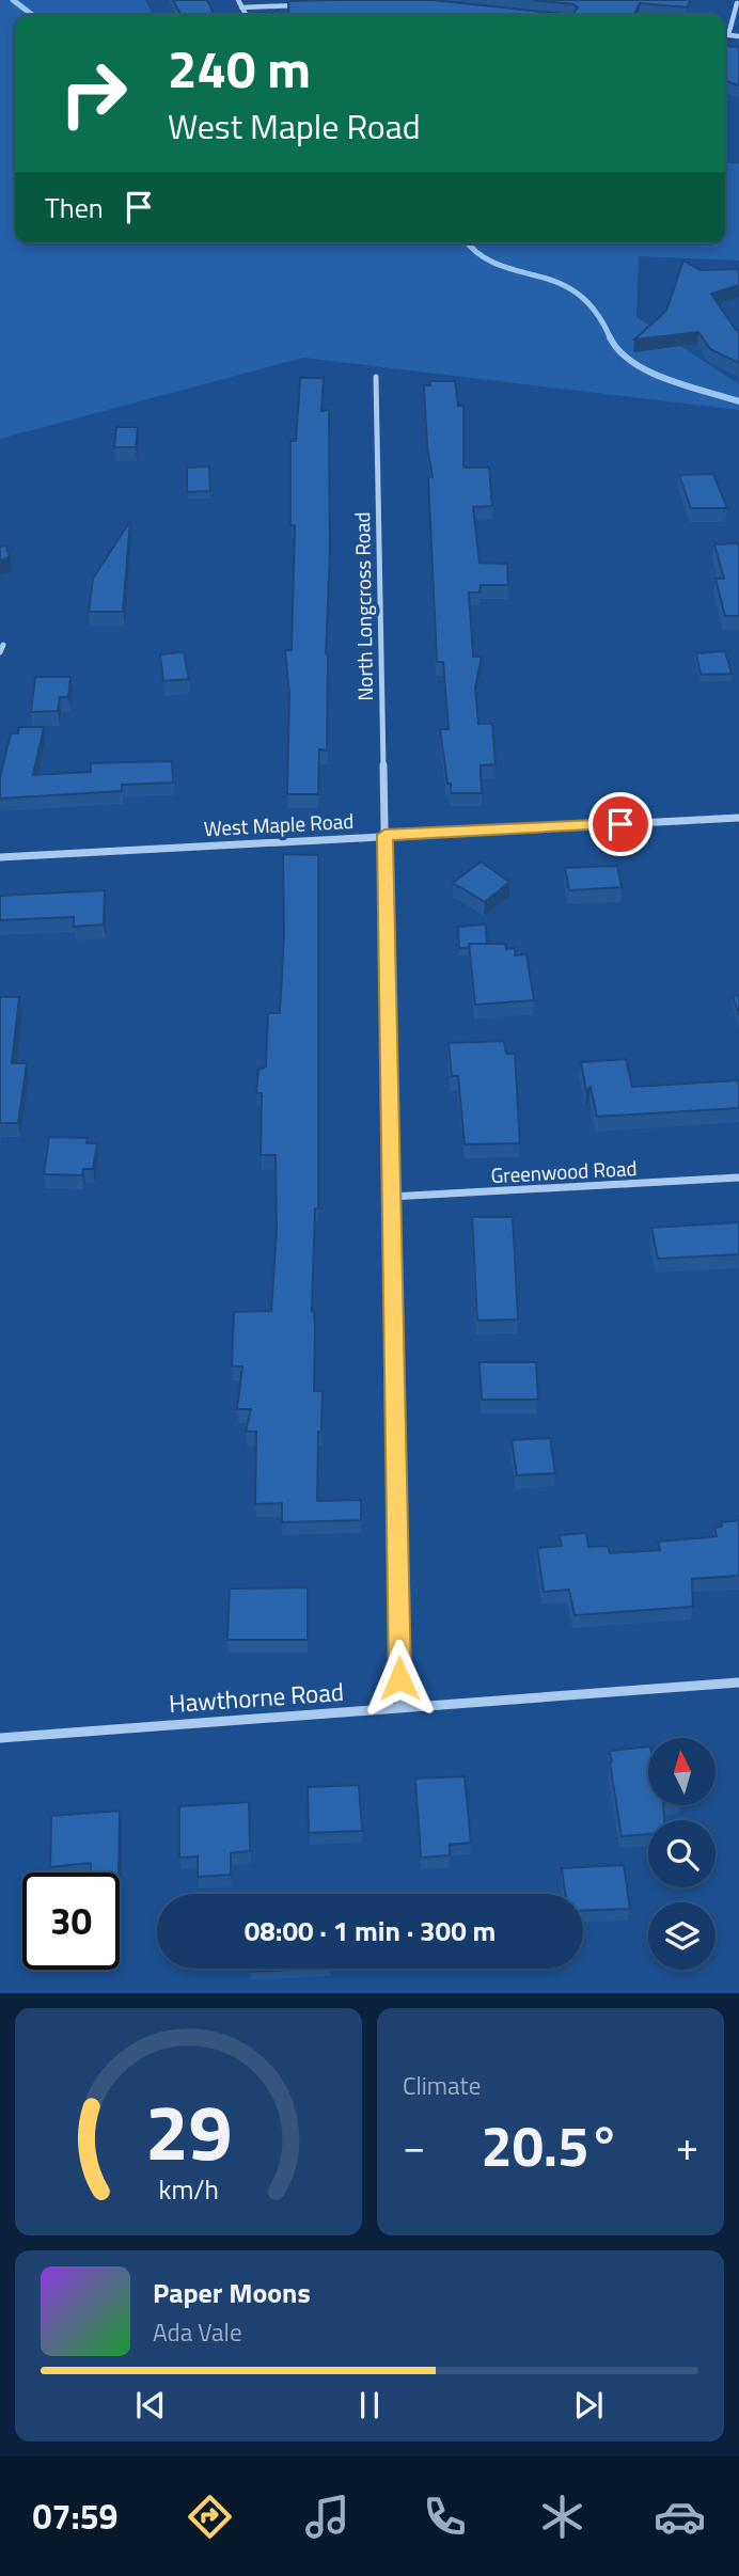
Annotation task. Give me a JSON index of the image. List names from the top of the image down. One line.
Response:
{"streets":{"street":["North Longcross Road","West Maple Road","Greenwood Road","Hawthorne Road"]},"crossings":[["North Longcross Road","West Maple Road"],["North Longcross Road","Greenwood Road"],["North Longcross Road","Hawthorne Road"]],"north":"top","page":{"turn":["240 m","West Maple Road"],"then":"Then","limit":"30","trip":"08:00 · 1 min · 300 m","tile":"Climate","heat":["−","20.5°","+"],"song":["Paper Moons","Ada Vale"],"tabs":"07:59","gauge":["29","km/h"]}}
